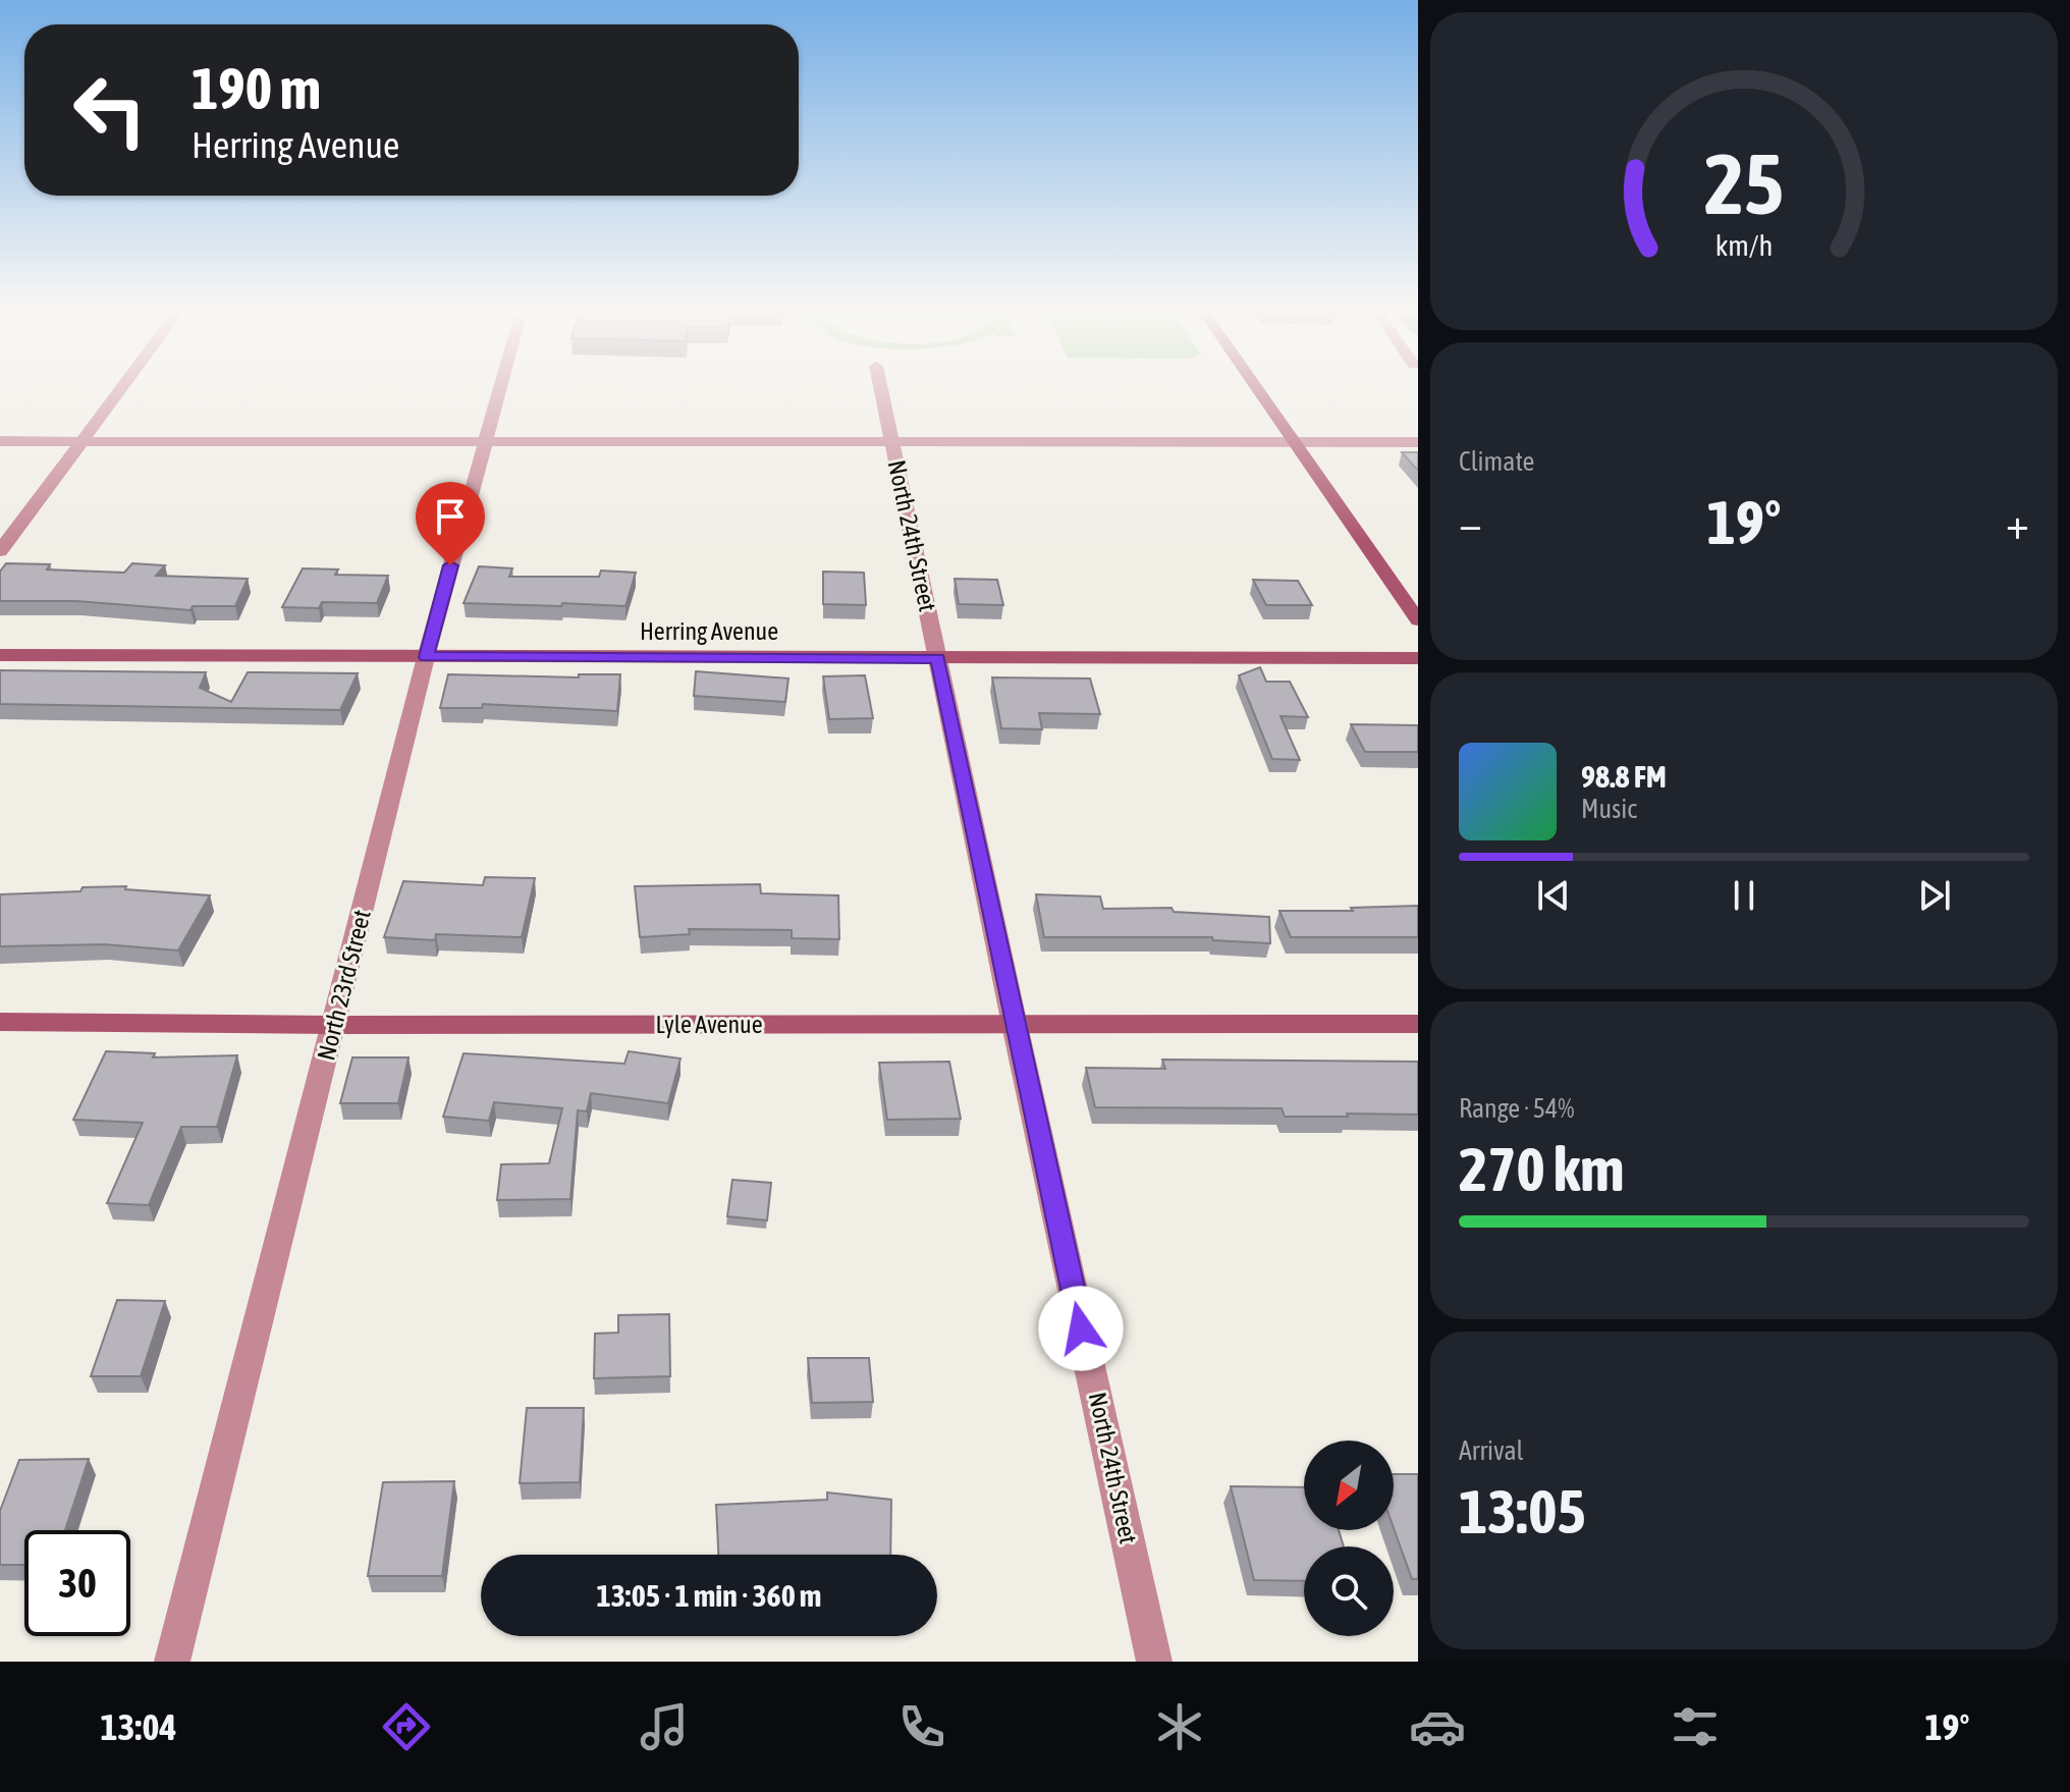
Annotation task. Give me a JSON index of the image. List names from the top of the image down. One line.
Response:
{"streets":{"main road":["Herring Avenue","Lyle Avenue"],"street":["North 24th Street","North 23rd Street"]},"crossings":[["North 24th Street","Herring Avenue"],["North 24th Street","Lyle Avenue"],["Herring Avenue","North 23rd Street"],["North 23rd Street","Lyle Avenue"]],"north":"bottom left","page":{"turn":["190 m","Herring Avenue"],"tile":["Climate",["Range · 54%","270 km"],["Arrival","13:05"]],"heat":["−","19°","+"],"song":["98.8 FM","Music"],"limit":"30","trip":"13:05 · 1 min · 360 m","tabs":["13:04","19°"],"gauge":["25","km/h"]}}
